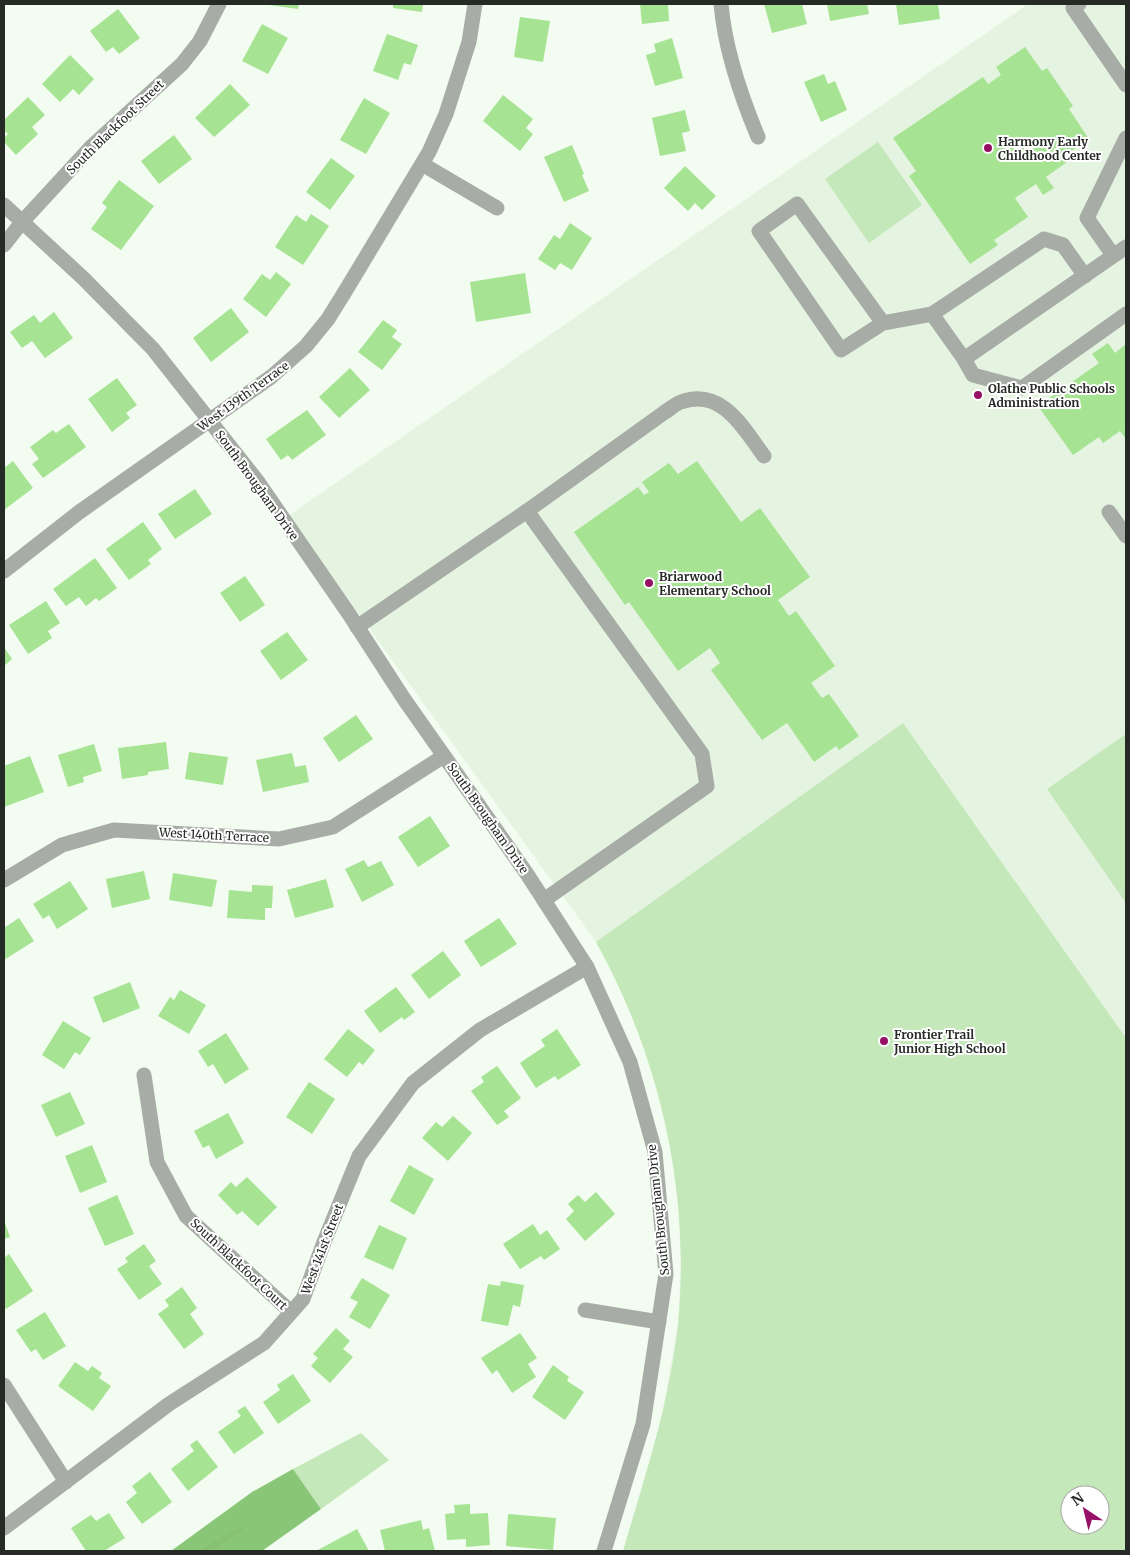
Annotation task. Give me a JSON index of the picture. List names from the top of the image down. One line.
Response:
{"streets":{"street":["South Blackfoot Street","West 139th Terrace","South Brougham Drive","West 140th Terrace","West 141st Street","South Blackfoot Court"]},"crossings":[["South Blackfoot Street","South Brougham Drive"],["West 139th Terrace","South Brougham Drive"],["South Brougham Drive","West 140th Terrace"],["South Brougham Drive","West 141st Street"],["West 141st Street","South Blackfoot Court"]],"places":["Harmony Early Childhood Center","Olathe Public Schools Administration","Briarwood Elementary School","Frontier Trail Junior High School"],"north":"top left"}
